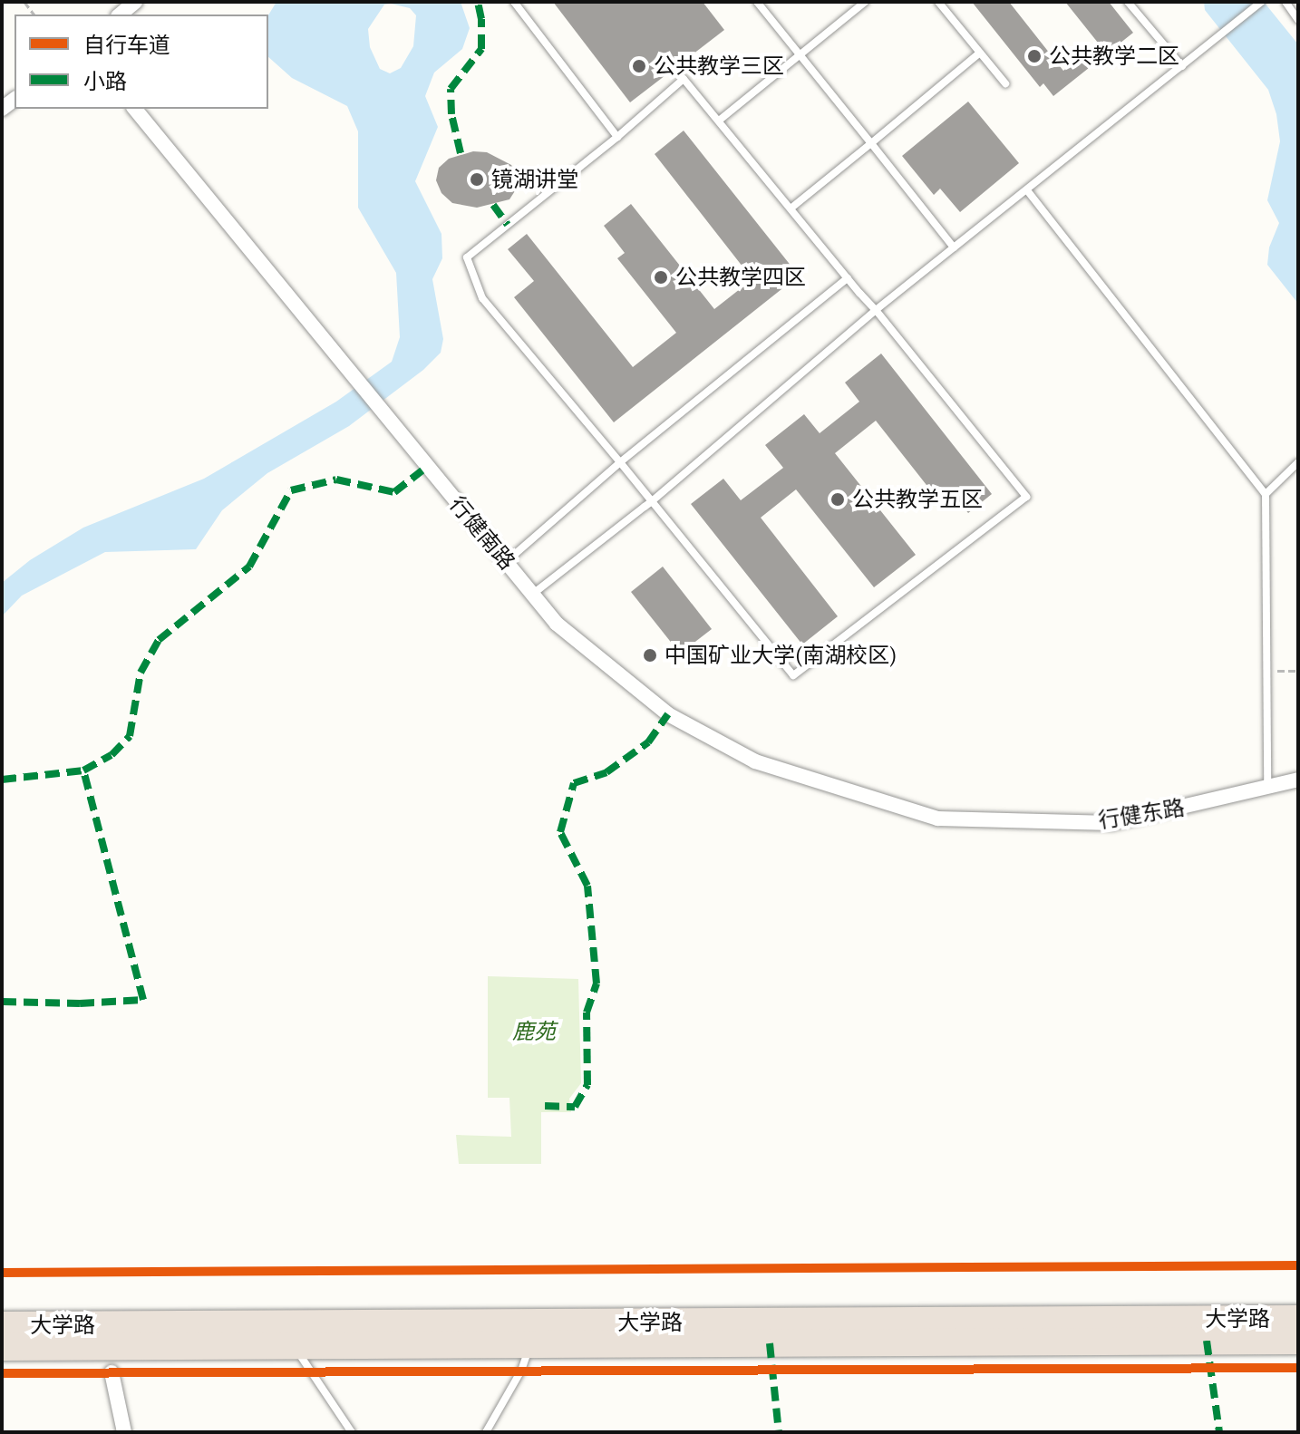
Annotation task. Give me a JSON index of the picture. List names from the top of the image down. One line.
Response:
{"streets":{"highway":["大学路"],"street":["行健南路","行健东路"]},"crossings":[["行健南路","行健东路"]],"parks":["鹿苑"],"places":["公共教学二区","公共教学三区","镜湖讲堂","公共教学四区","公共教学五区","中国矿业大学(南湖校区)"],"legend":["自行车道","小路"]}
